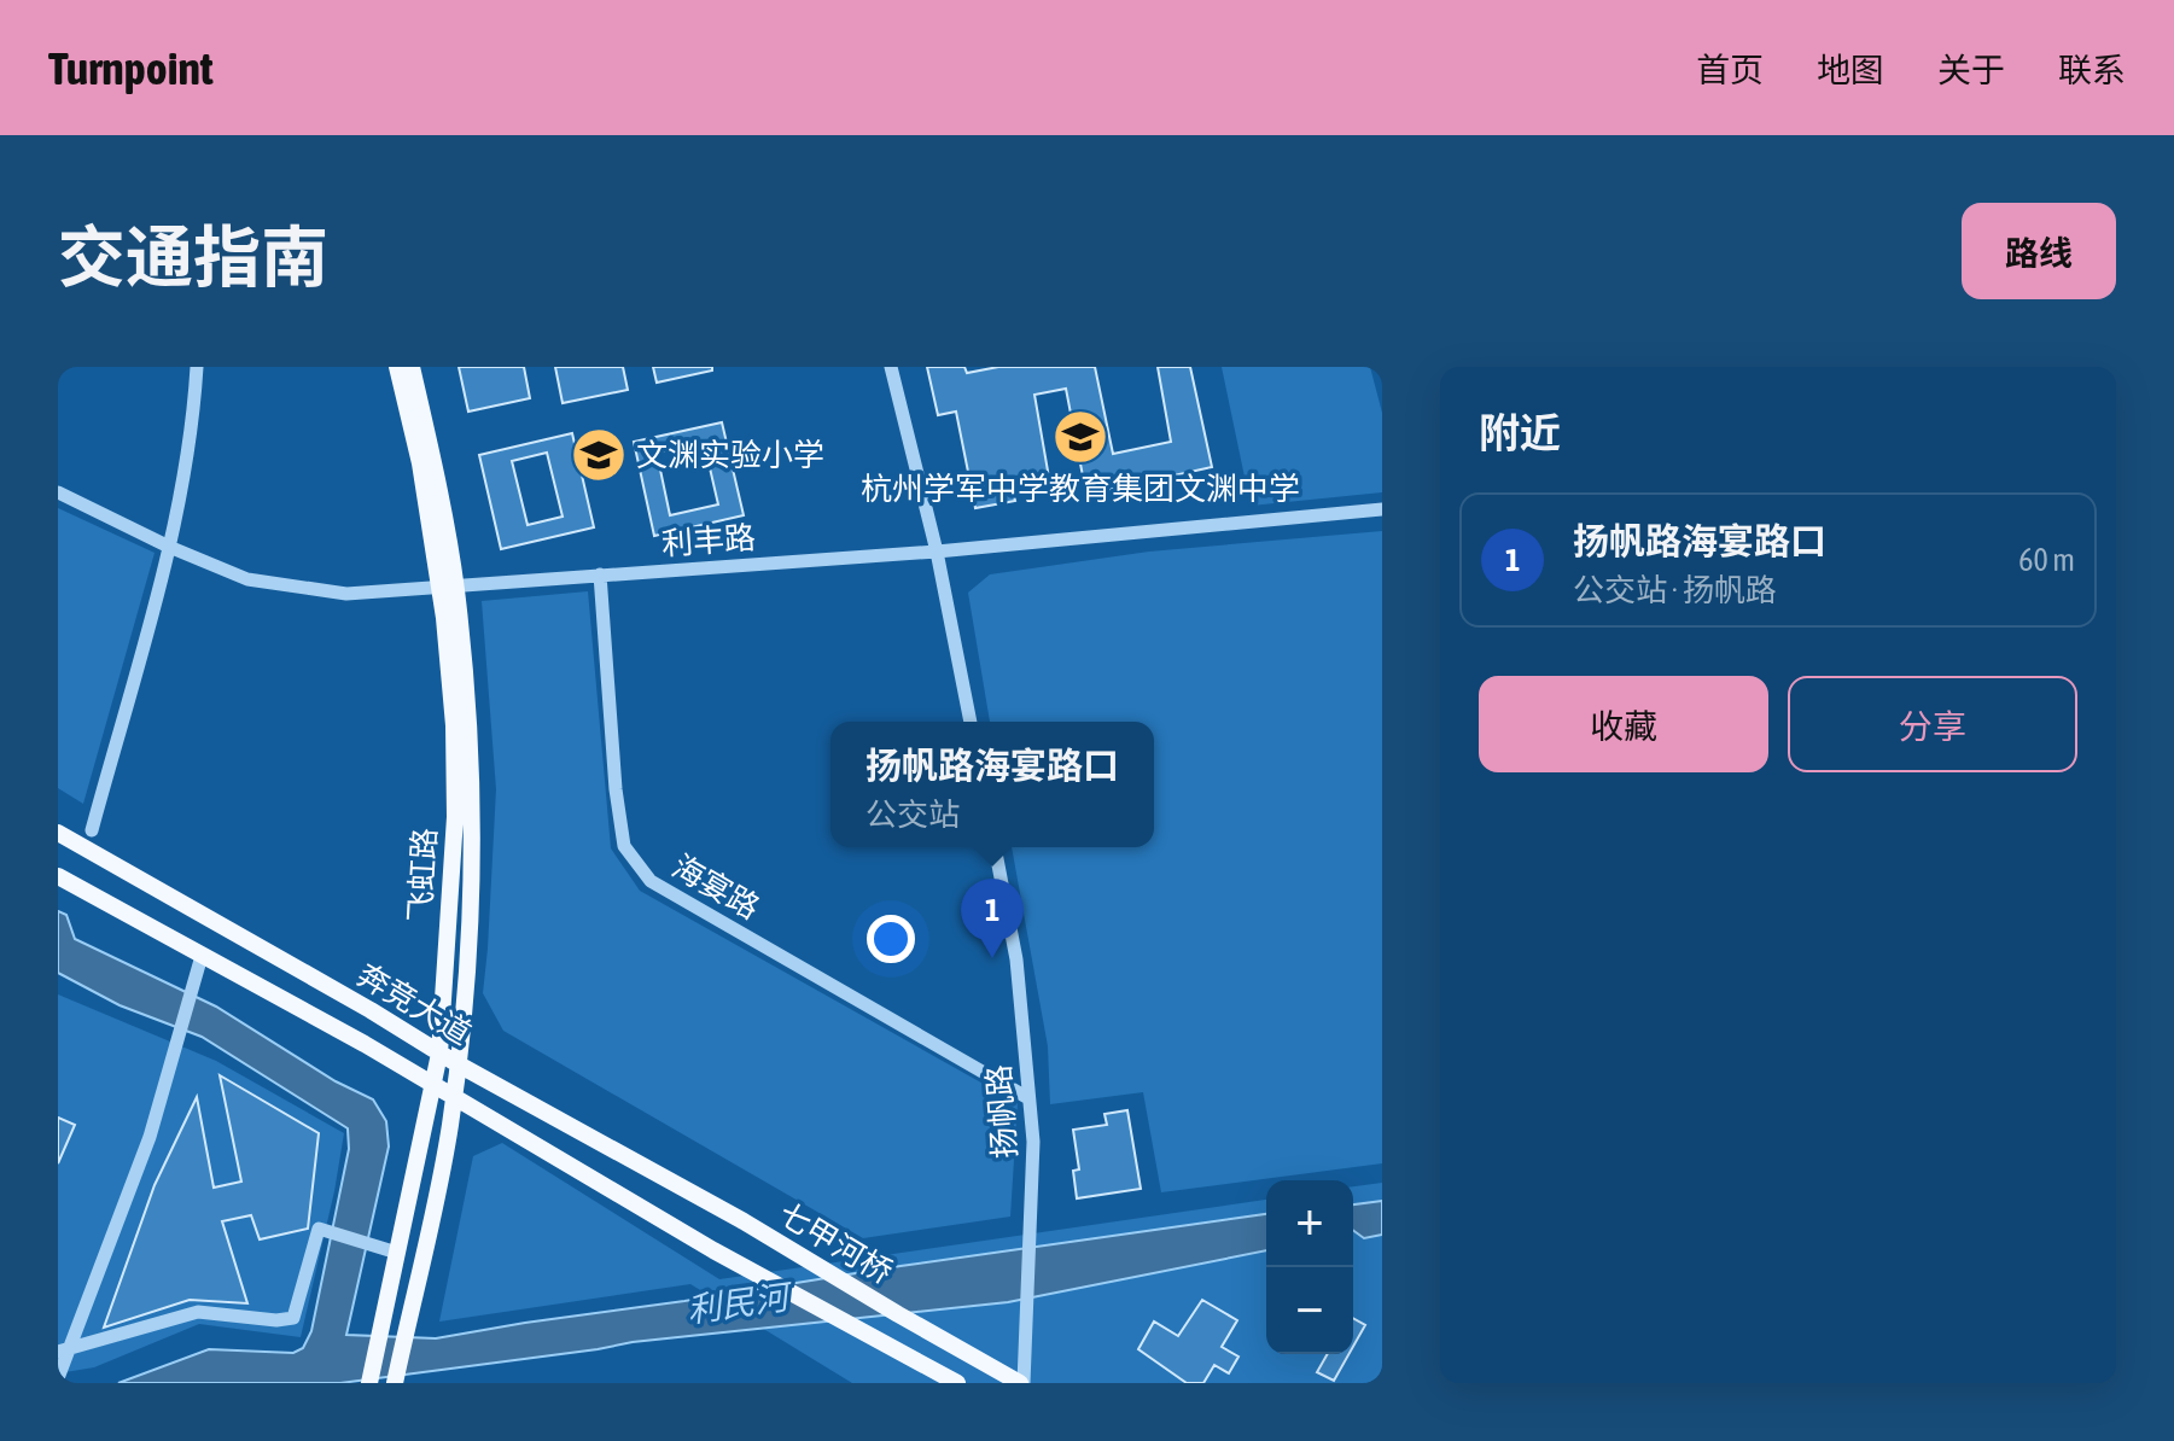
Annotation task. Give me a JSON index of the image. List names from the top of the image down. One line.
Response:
{"streets":{"main road":["飞虹路","奔竞大道","七甲河桥"],"street":["利丰路","海宴路","扬帆路"]},"crossings":[["利丰路","飞虹路"],["利丰路","海宴路"],["飞虹路","奔竞大道"],["海宴路","扬帆路"],["奔竞大道","七甲河桥"],["扬帆路","七甲河桥"]],"water":["利民河"],"places":{"school or university":["杭州学军中学教育集团文渊中学","文渊实验小学"]},"page":{"header":"Turnpoint","nav":["首页","地图","关于","联系"],"title":"交通指南","buttons":["路线",["收藏","分享"]],"heading":"附近","list":[{"mark":"1","name":"扬帆路海宴路口","note":"公交站 · 扬帆路","value":"60 m"}],"popup":["扬帆路海宴路口","公交站"],"pins":"1","map_buttons":["+","−"]}}
